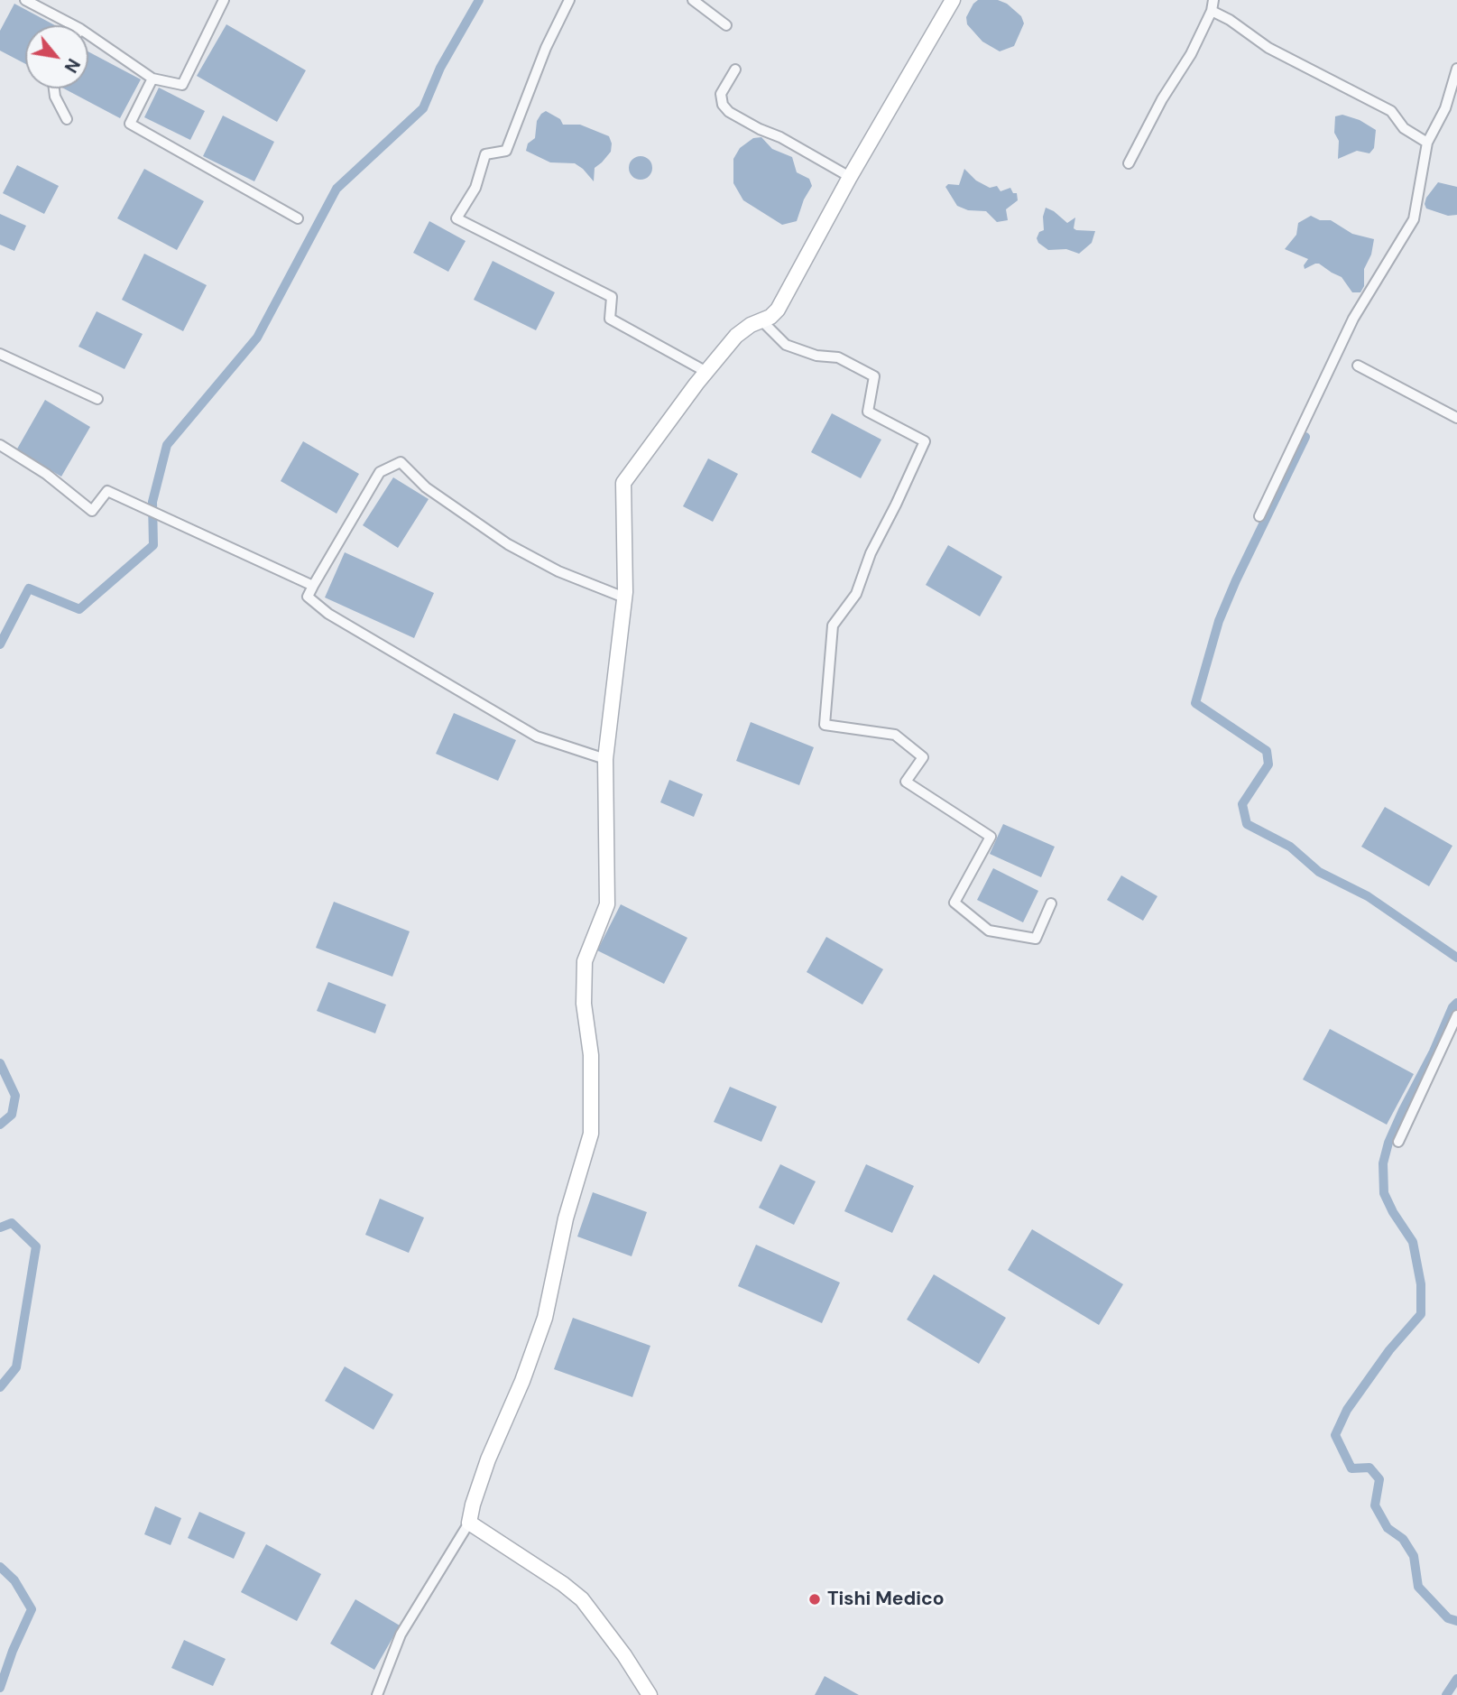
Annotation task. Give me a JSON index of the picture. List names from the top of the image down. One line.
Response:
{"places":["Tishi Medico"],"north":"bottom right"}
